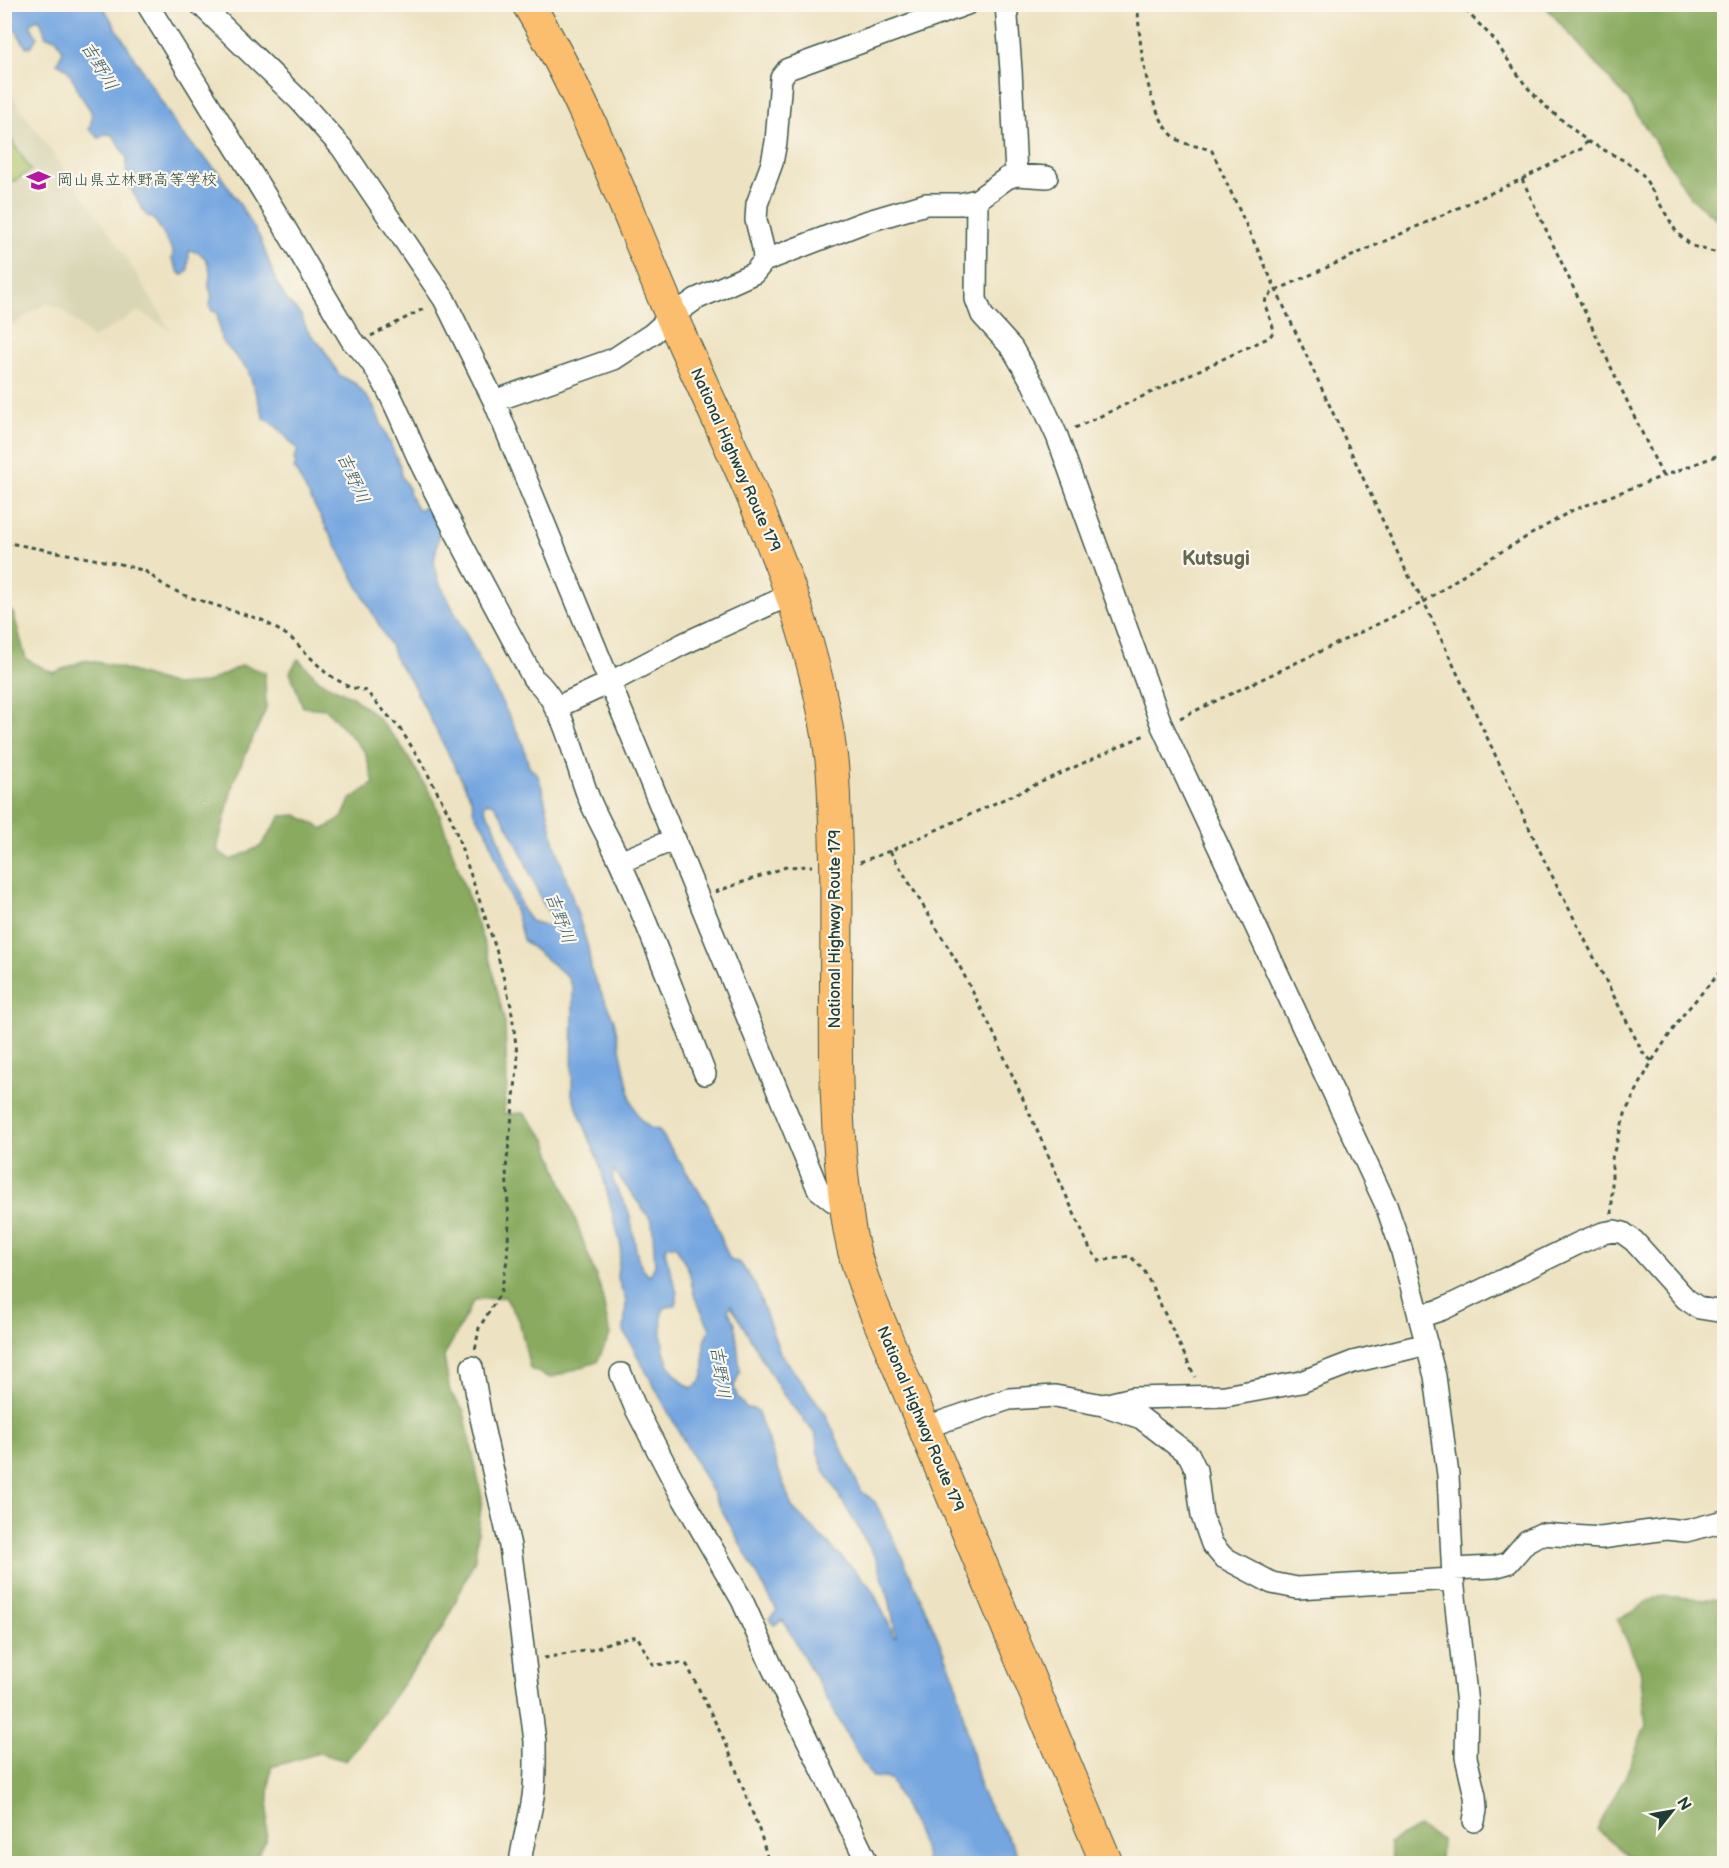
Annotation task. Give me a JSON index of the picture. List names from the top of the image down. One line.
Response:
{"streets":{"highway":["National Highway Route 179"]},"districts":["Kutsugi"],"water":["吉野川"],"places":{"school or university":["岡山県立林野高等学校"]},"north":"top right"}
